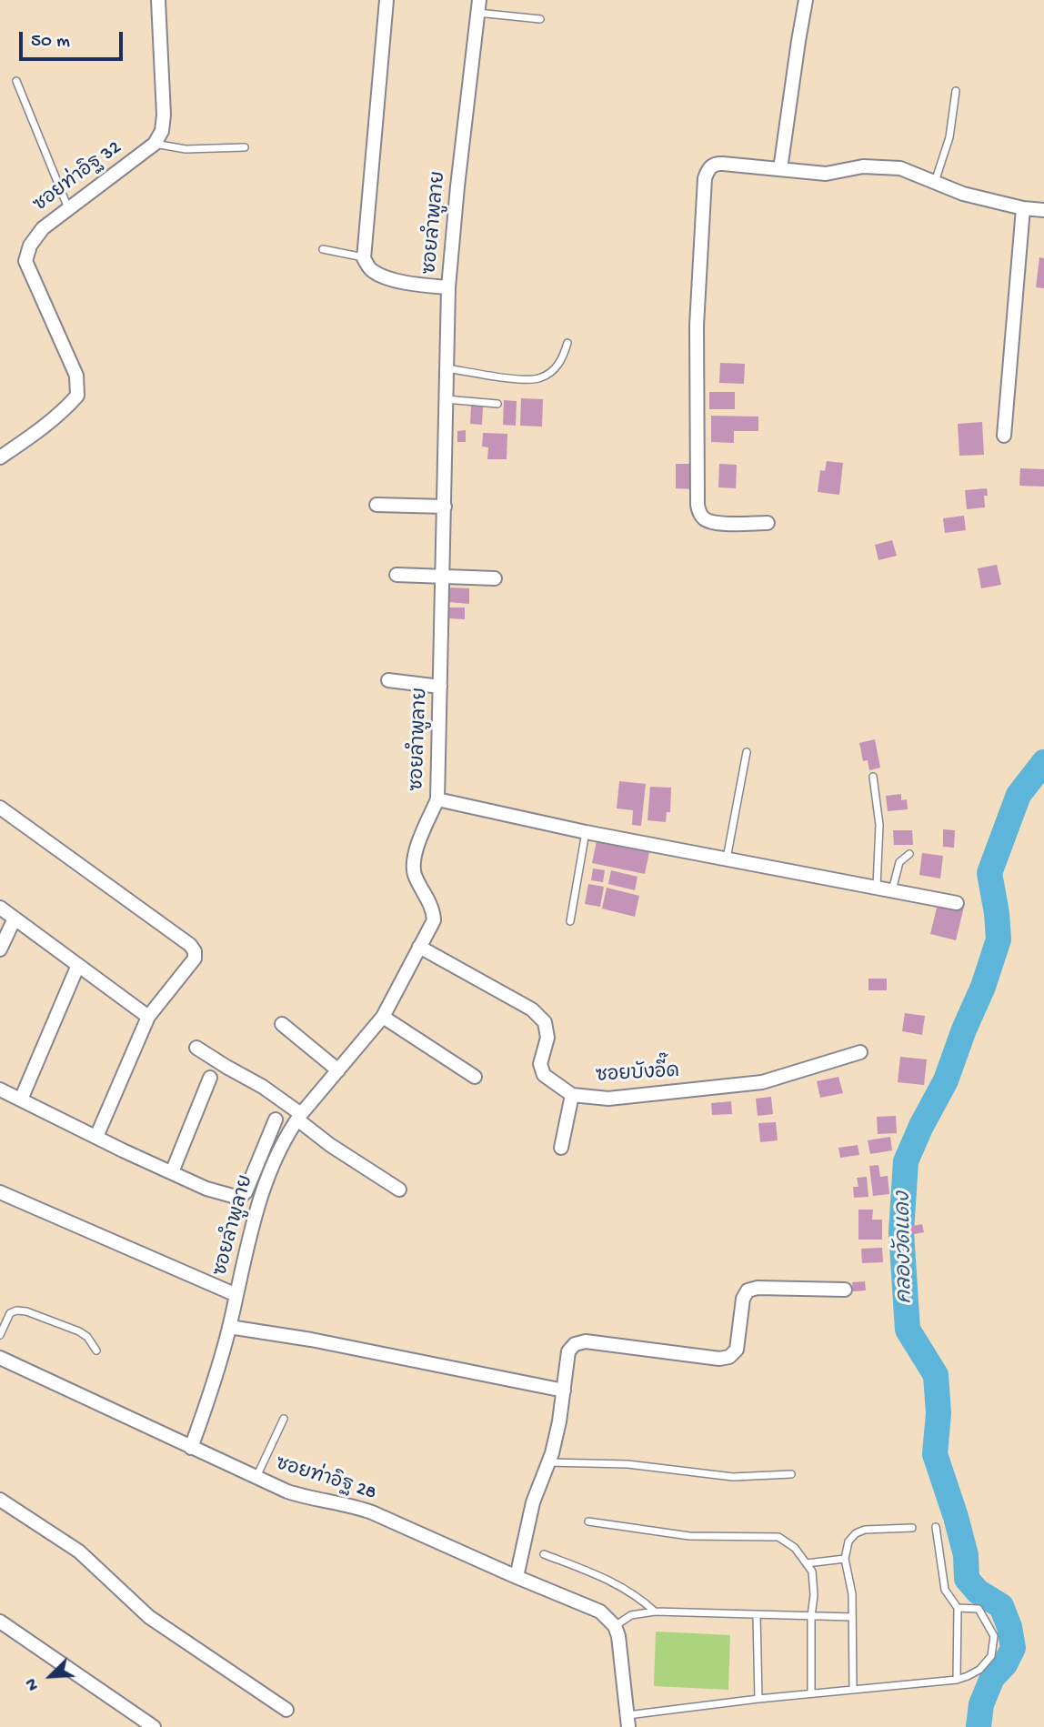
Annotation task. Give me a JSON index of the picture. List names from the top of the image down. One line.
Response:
{"streets":{"street":["ซอยท่าอิฐ 32","ซอยลำพูลาย","ซอยบังอี๊ด","ซอยท่าอิฐ 28"]},"crossings":[["ซอยลำพูลาย","ซอยบังอี๊ด"],["ซอยลำพูลาย","ซอยท่าอิฐ 28"]],"water":["คลองวัดแดง"],"scale_bar":"50 m","north":"bottom left"}
